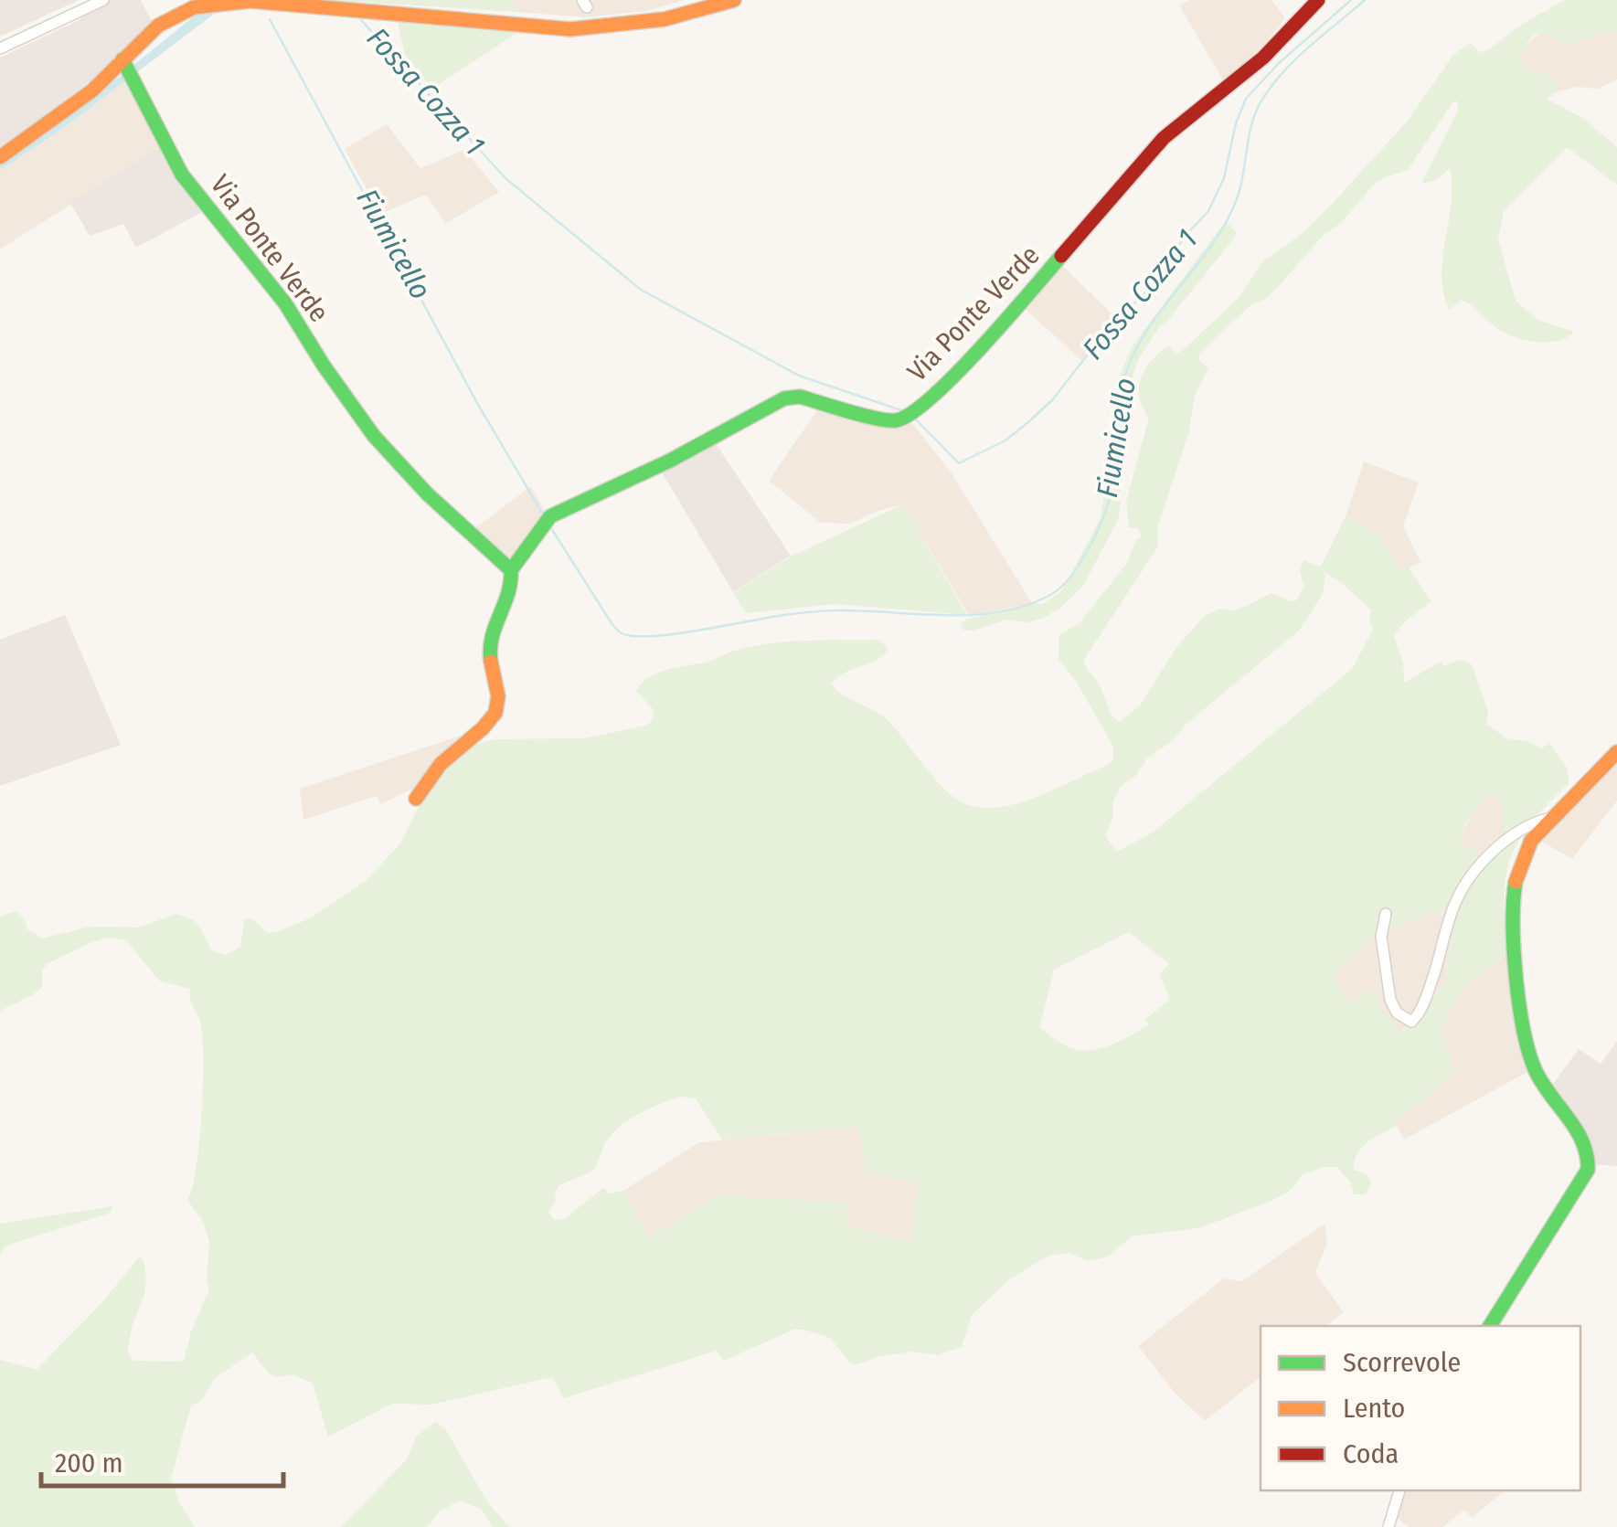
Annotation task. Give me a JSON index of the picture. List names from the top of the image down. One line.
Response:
{"streets":{"street":["Via Ponte Verde"]},"water":["Fossa Cozza 1","Fiumicello"],"legend":["Scorrevole","Lento","Coda"],"scale_bar":"200 m"}
